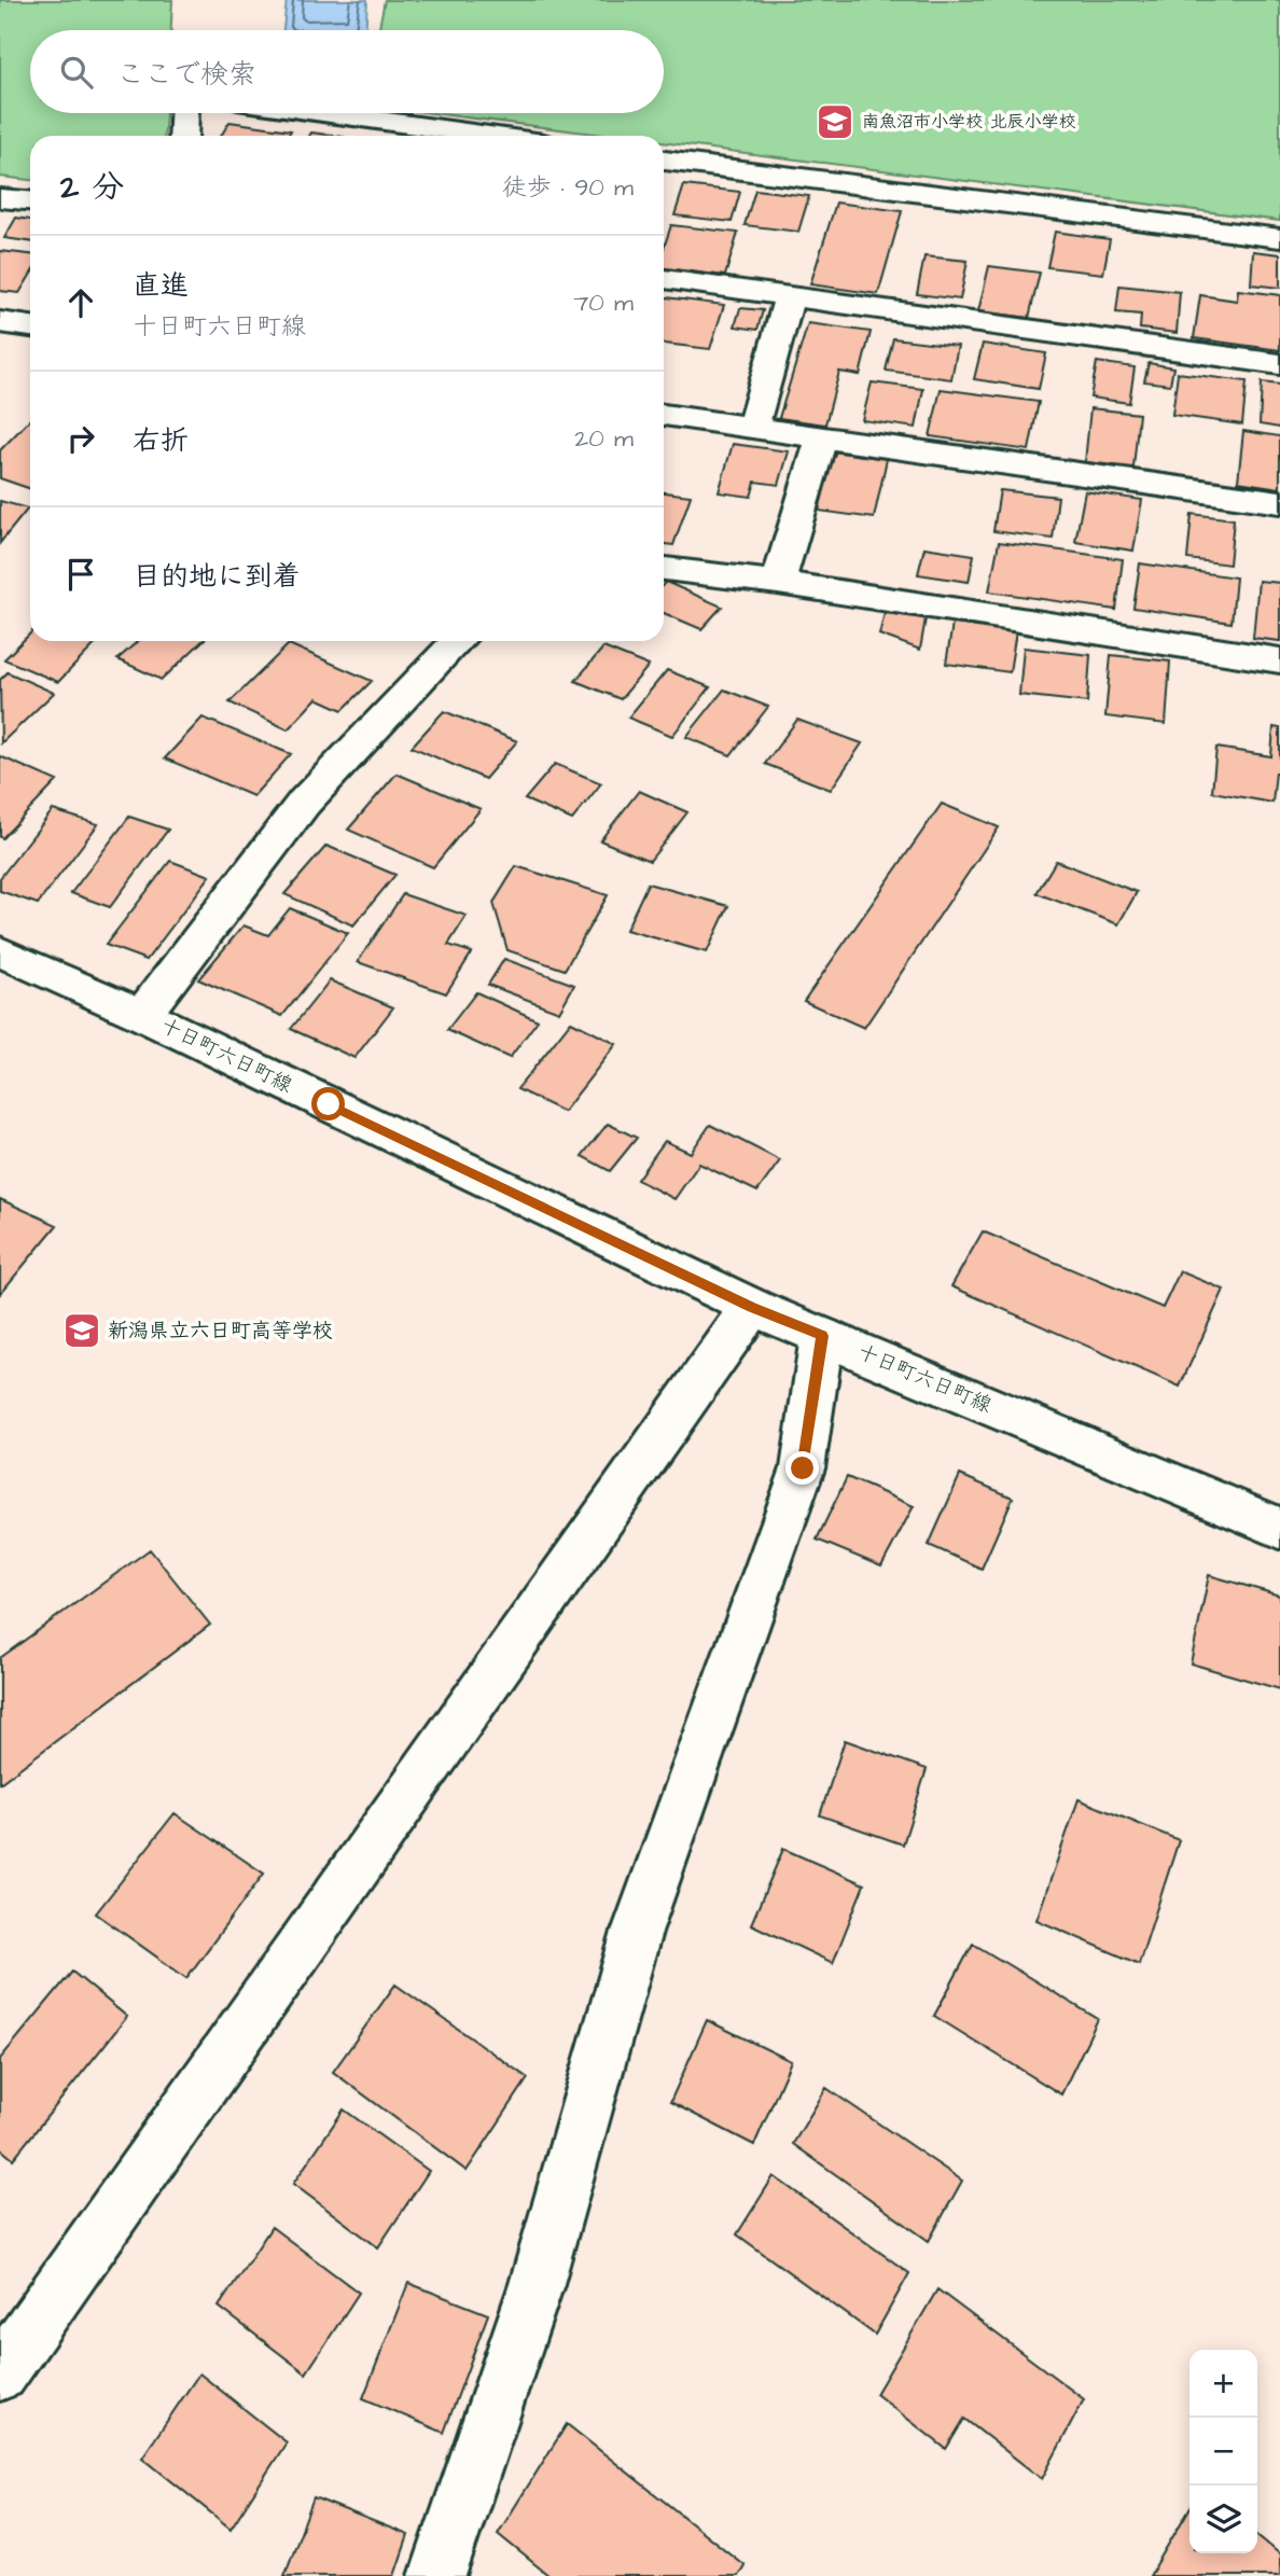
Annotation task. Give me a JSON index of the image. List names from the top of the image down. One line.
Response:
{"streets":{"street":["十日町六日町線"]},"places":{"school or university":["南魚沼市小学校 北辰小学校","新潟県立六日町高等学校"]},"page":{"search":"ここで検索","heading":["2 分","徒歩 · 90 m"],"list":[["直進","十日町六日町線","70 m"],["右折","20 m"],"目的地に到着"],"map_buttons":["+","−"]}}
